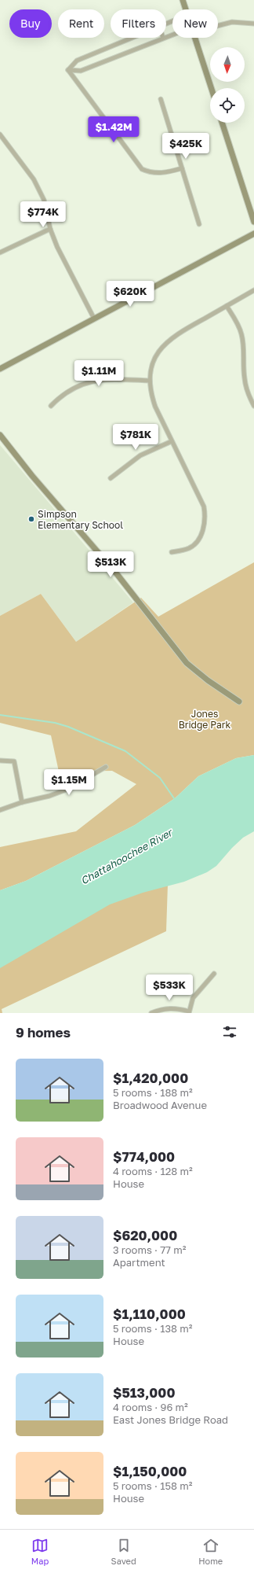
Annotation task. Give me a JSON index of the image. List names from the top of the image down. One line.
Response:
{"water":["Chattahoochee River"],"parks":["Jones Bridge Park"],"places":["Simpson Elementary School"],"north":"bottom","page":{"chip":["Buy","Rent","Filters","New"],"price":["$1.42M","$425K","$774K","$620K","$1.11M","$781K","$513K","$1.15M","$533K"],"heading":"9 homes","list":[{"name":"$1,420,000","note":"5 rooms · 188 m² · Broadwood Avenue"},{"name":"$774,000","note":"4 rooms · 128 m² · House"},{"name":"$620,000","note":"3 rooms · 77 m² · Apartment"},{"name":"$1,110,000","note":"5 rooms · 138 m² · House"},{"name":"$513,000","note":"4 rooms · 96 m² · East Jones Bridge Road"},{"name":"$1,150,000","note":"5 rooms · 158 m² · House"}],"tabs":["Map","Saved","Home"]}}
